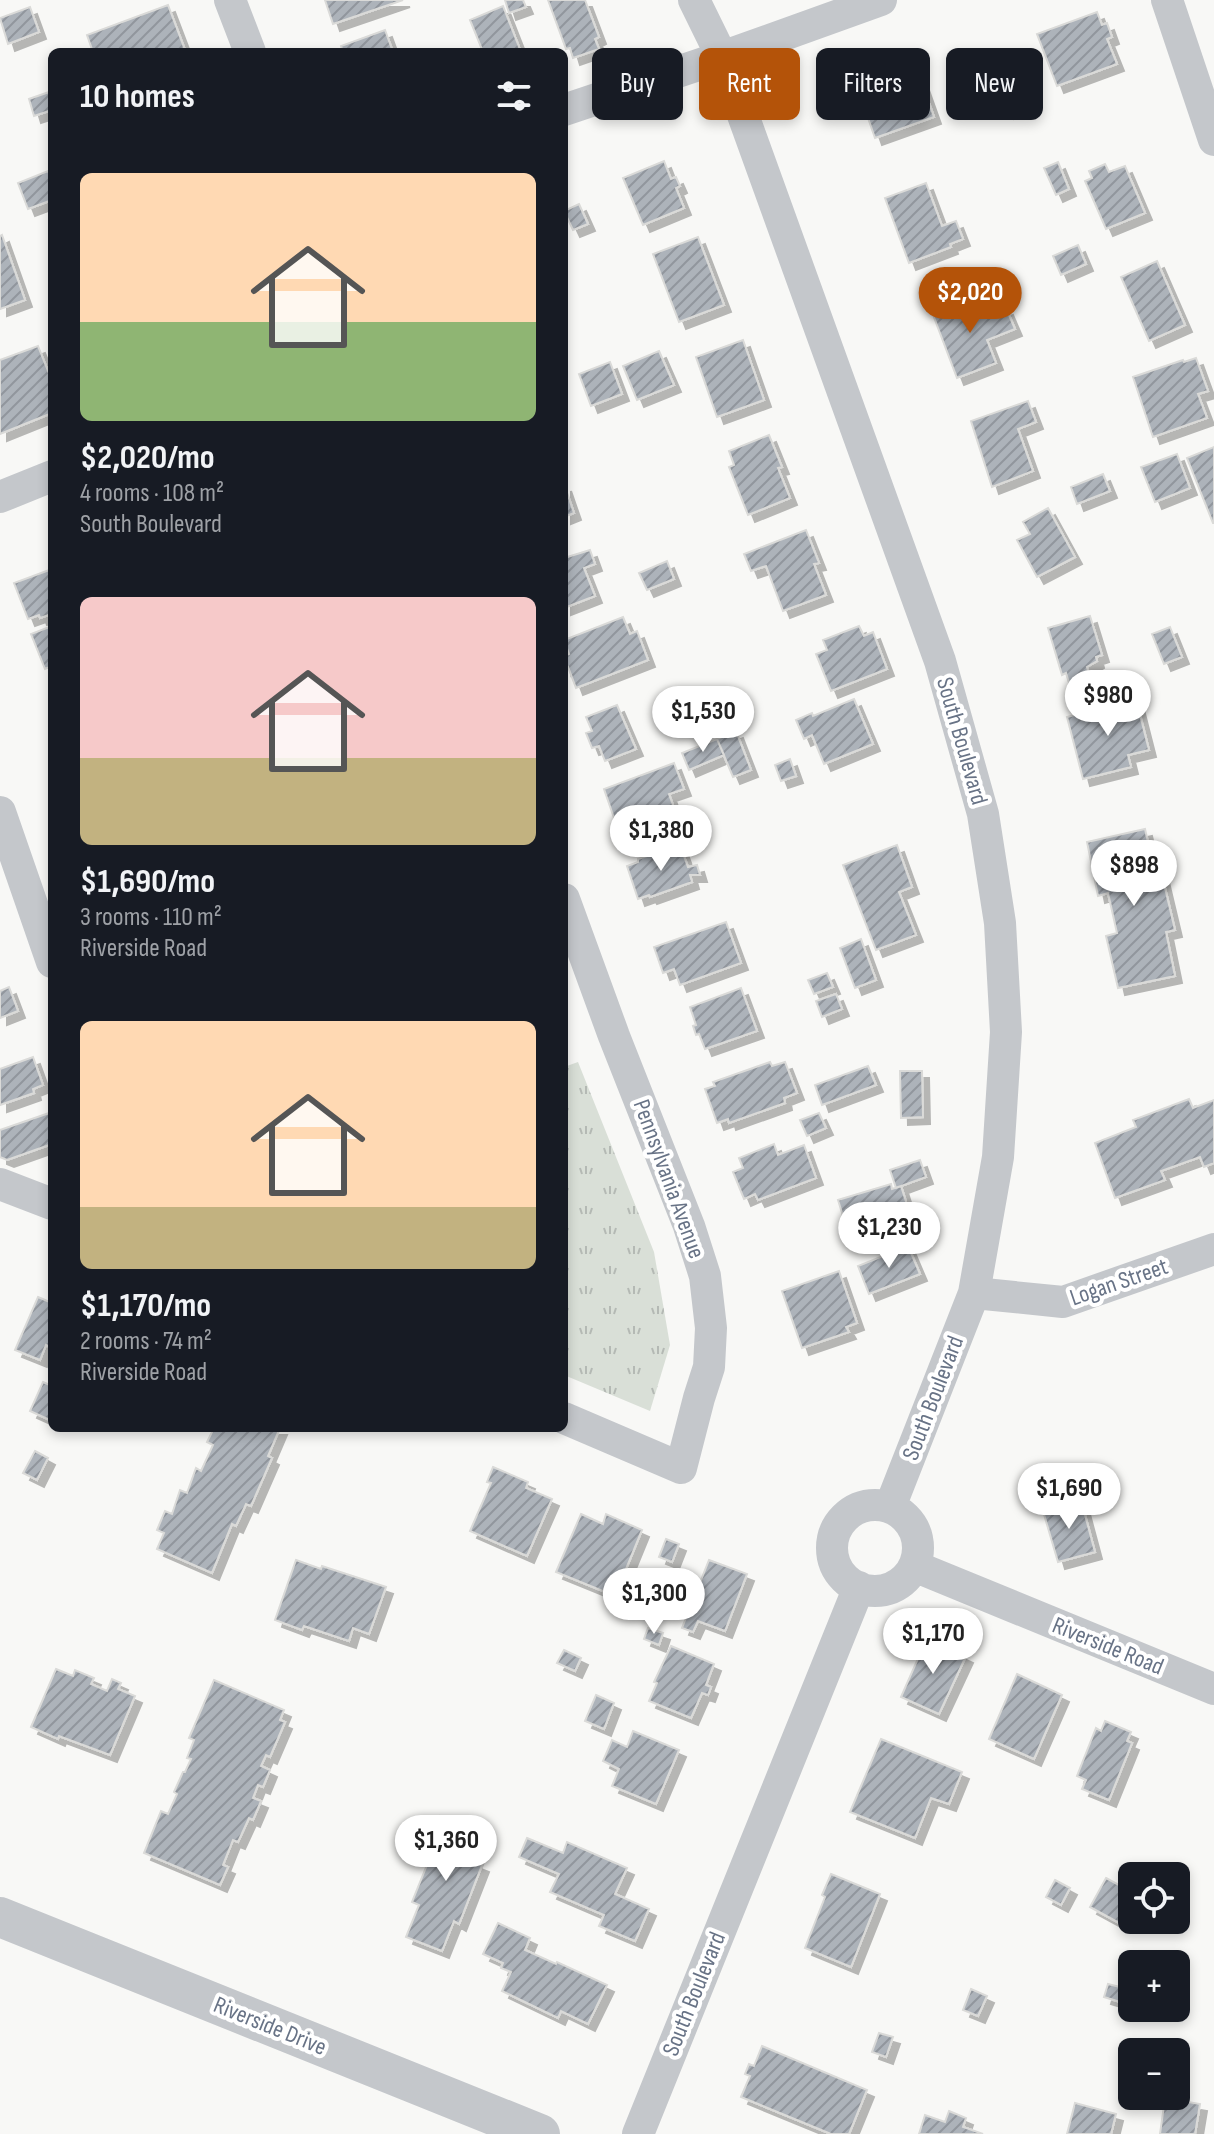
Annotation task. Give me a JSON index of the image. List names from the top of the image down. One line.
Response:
{"streets":{"street":["South Boulevard","Pennsylvania Avenue","Logan Street","Riverside Road","Riverside Drive"]},"crossings":[["South Boulevard","Logan Street"],["South Boulevard","Riverside Road"]],"page":{"chip":["Buy","Rent","Filters","New"],"heading":"10 homes","list":[{"name":"$2,020/mo","note":"4 rooms · 108 m² · South Boulevard"},{"name":"$1,690/mo","note":"3 rooms · 110 m² · Riverside Road"},{"name":"$1,170/mo","note":"2 rooms · 74 m² · Riverside Road"}],"price":["$2,020","$980","$1,530","$1,380","$898","$1,230","$1,690","$1,300","$1,170","$1,360"],"map_buttons":["+","−"]}}
